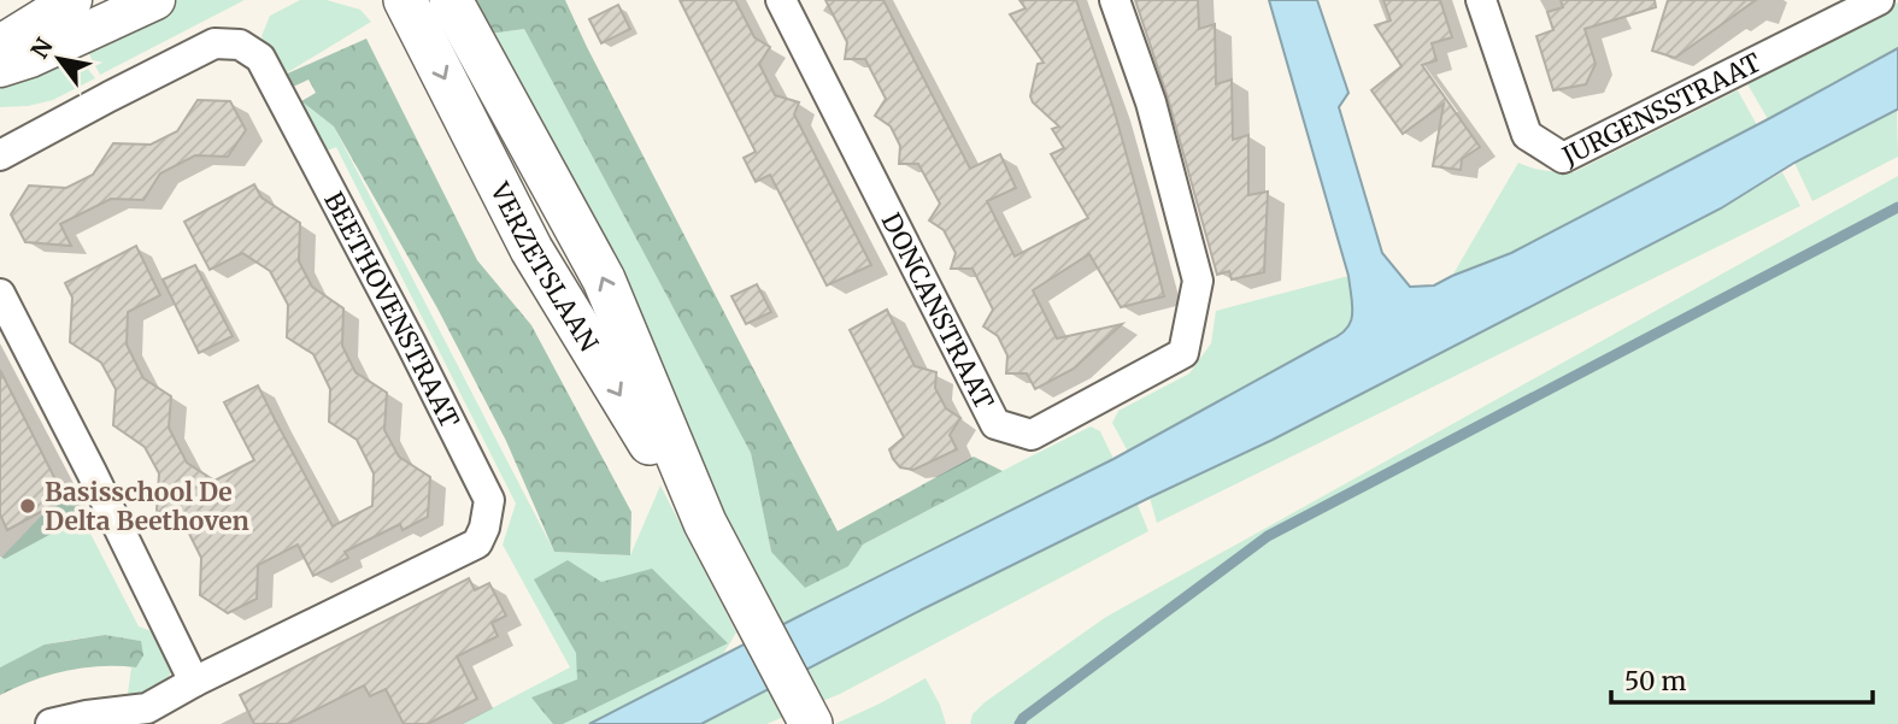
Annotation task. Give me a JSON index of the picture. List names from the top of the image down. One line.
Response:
{"streets":{"main road":["VERZETSLAAN"],"street":["JURGENSSTRAAT","BEETHOVENSTRAAT","DONCANSTRAAT"]},"places":["Basisschool De Delta Beethoven"],"scale_bar":"50 m","north":"top left"}
